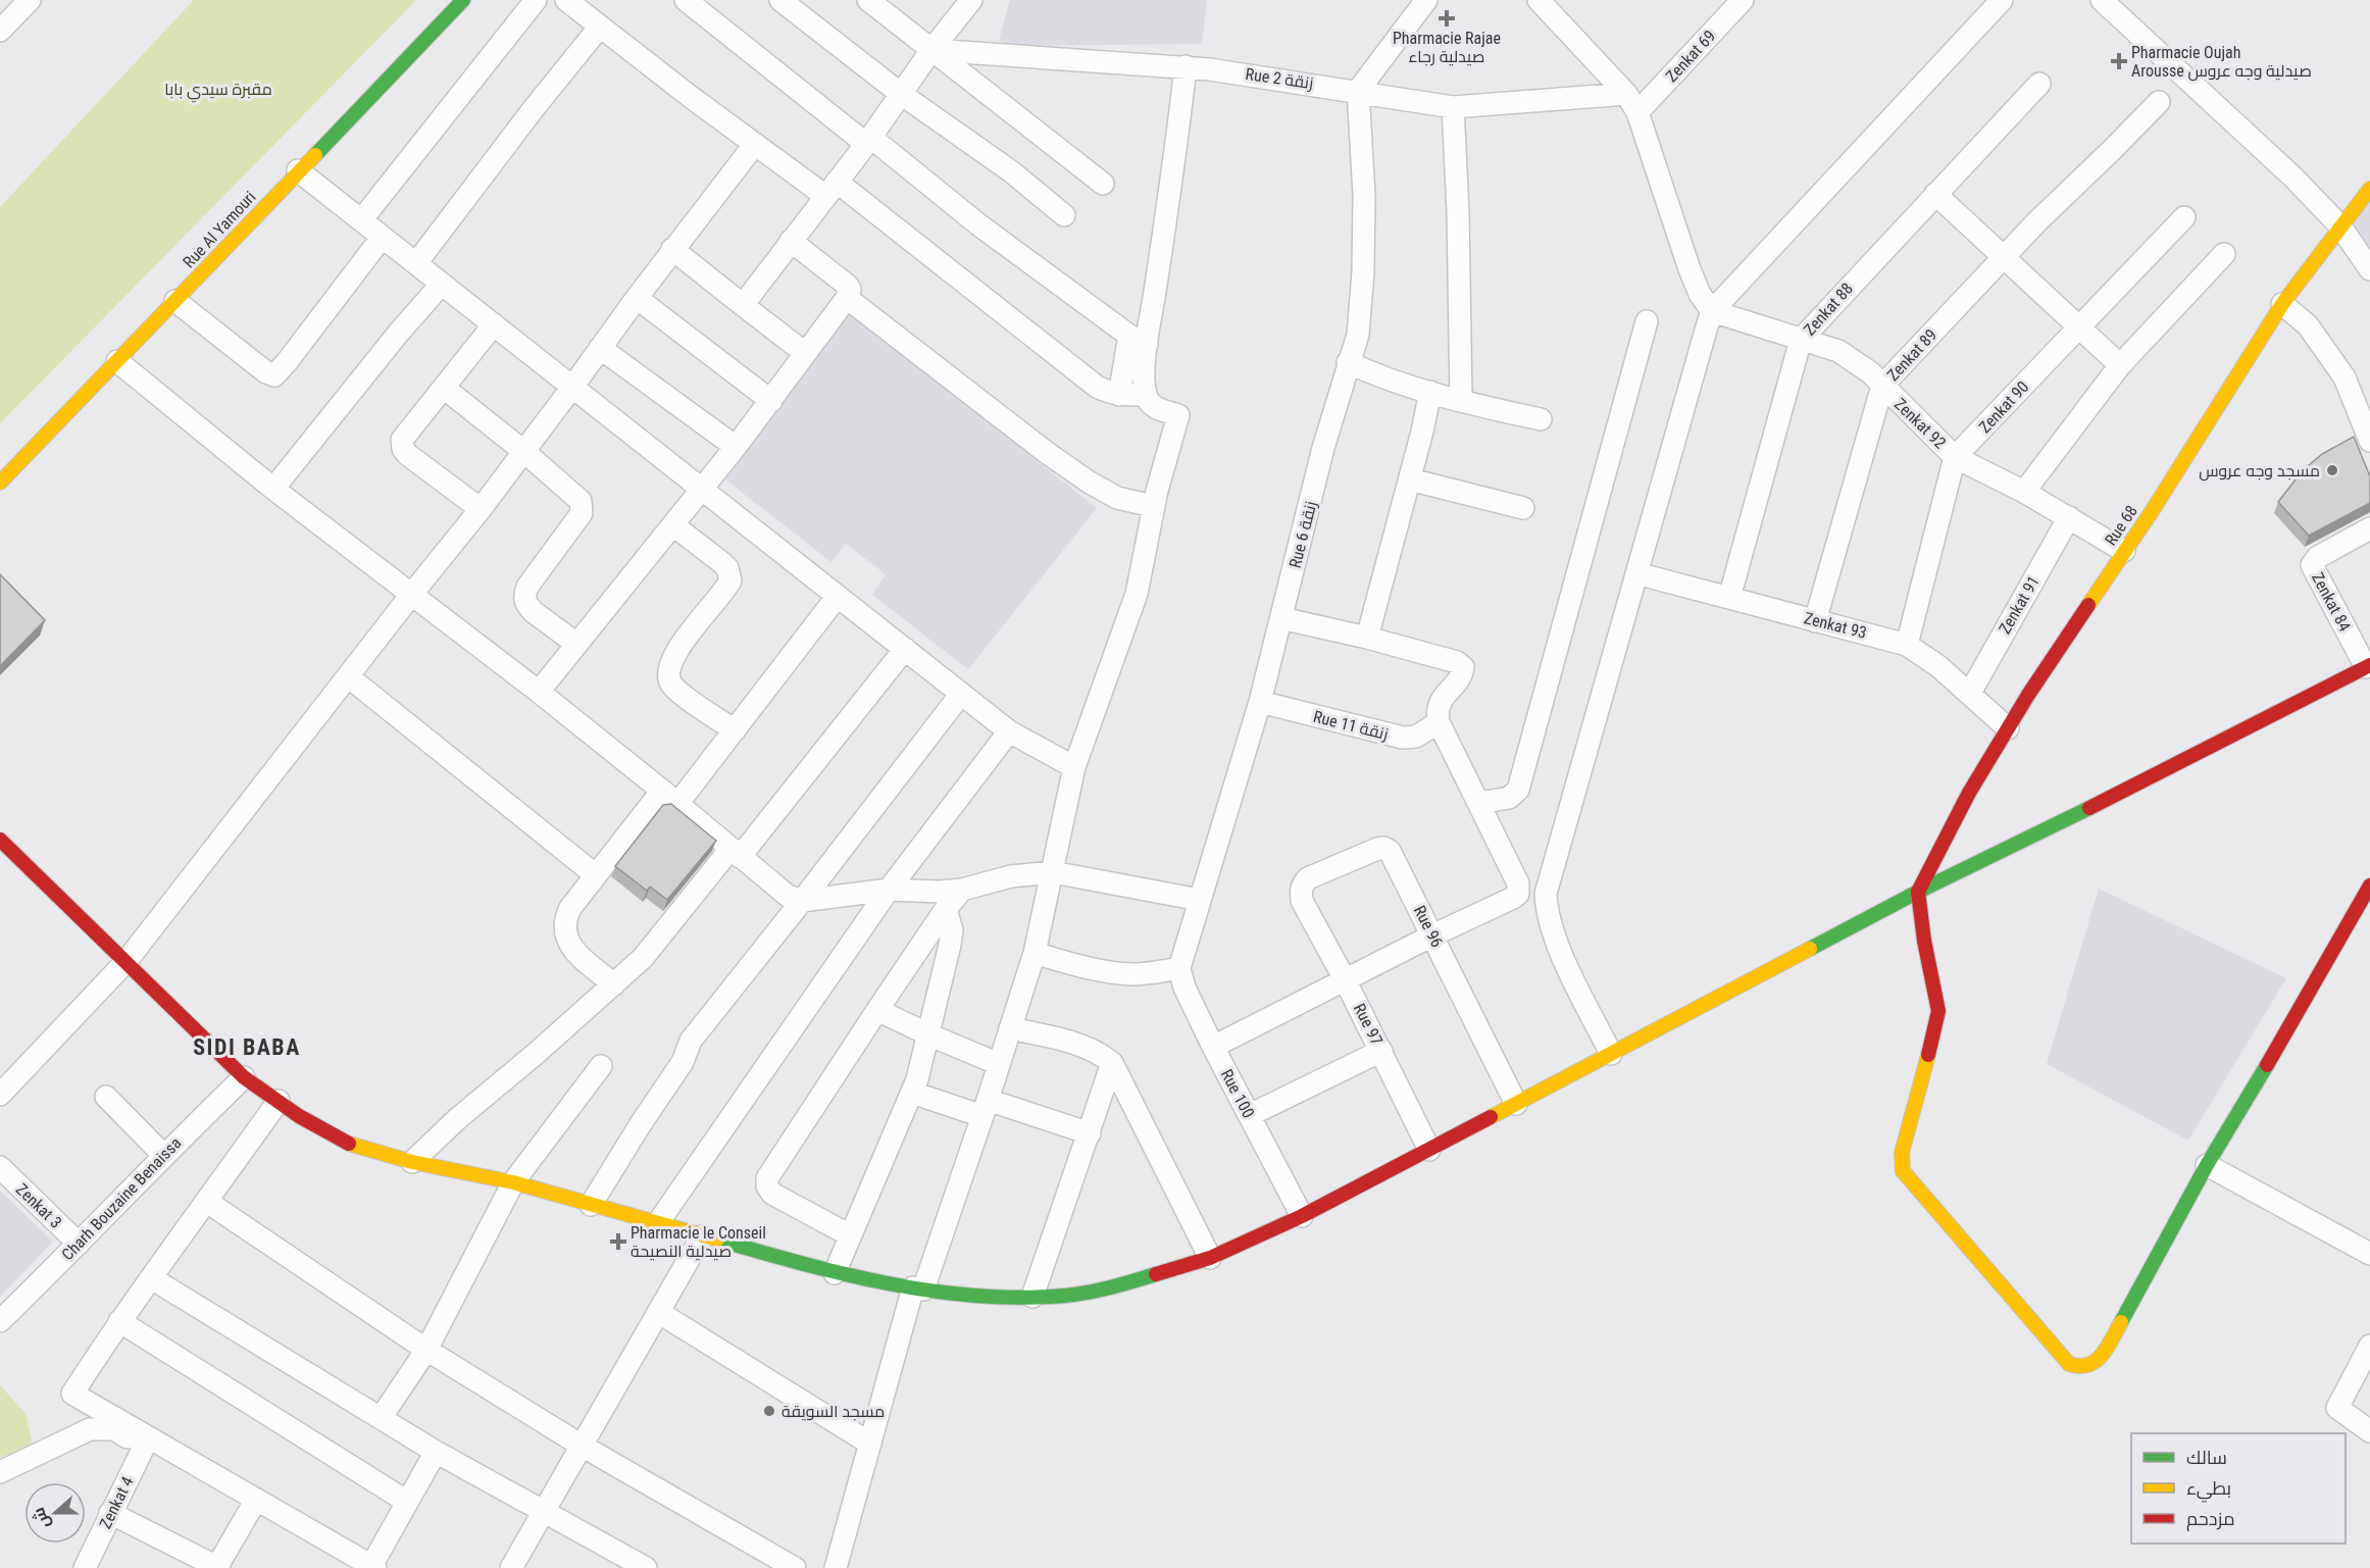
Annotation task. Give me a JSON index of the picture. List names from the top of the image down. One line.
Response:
{"streets":{"street":["Zenkat 69","Rue 2 زنقة","Rue Al Yamouri","Zenkat 88","Zenkat 89","Zenkat 90","Zenkat 92","Rue 68","Rue 6 زنقة","Zenkat 84","Zenkat 91","Zenkat 93","Rue 11 زنقة","Rue 96","Rue 97","Rue 100","Charh Bouzaine Benaissa","Zenkat 3","Zenkat 4"]},"crossings":[["Rue 2 زنقة","Rue 6 زنقة"],["Zenkat 88","Zenkat 92"],["Zenkat 88","Zenkat 93"],["Zenkat 89","Zenkat 92"],["Zenkat 89","Zenkat 93"],["Zenkat 90","Zenkat 92"],["Zenkat 90","Zenkat 93"],["Zenkat 92","Rue 68"],["Zenkat 92","Zenkat 91"],["Rue 68","Zenkat 93"],["Rue 6 زنقة","Rue 11 زنقة"],["Rue 6 زنقة","Rue 100"],["Zenkat 91","Zenkat 93"],["Rue 96","Rue 97"],["Charh Bouzaine Benaissa","Zenkat 3"]],"districts":["SIDI BABA"],"parks":["مقبرة سيدي بابا"],"places":{"health":["Pharmacie Rajae صيدلية رجاء","Pharmacie Oujah Arousse صيدلية وجه عروس","Pharmacie le Conseil صيدلية النصيحة"],"other":["مسجد وجه عروس","مسجد السويقة"]},"legend":["سالك","بطيء","مزدحم"],"north":"left"}
